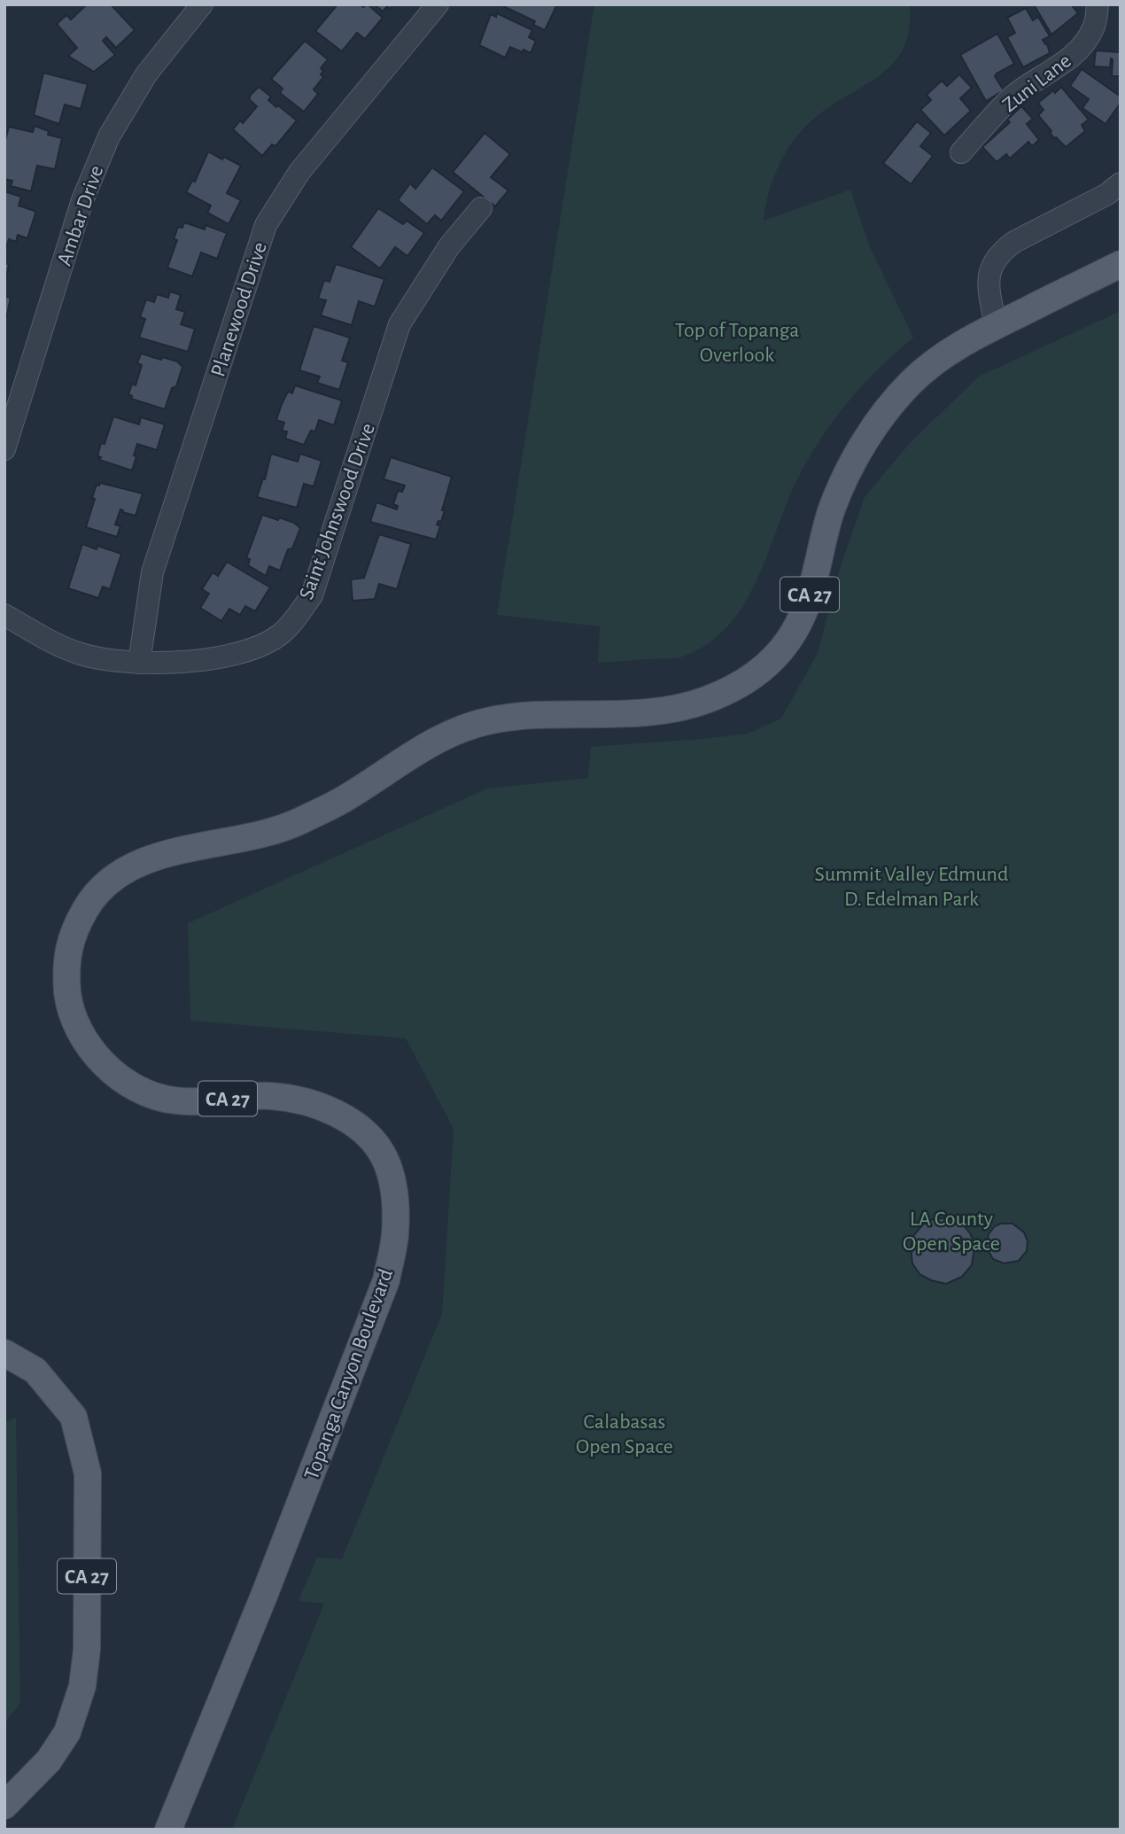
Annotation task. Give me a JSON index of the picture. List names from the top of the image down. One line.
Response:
{"streets":{"main road":["CA 27","Topanga Canyon Boulevard"],"street":["Zuni Lane","Ambar Drive","Planewood Drive","Saint Johnswood Drive"]},"crossings":[["Planewood Drive","Saint Johnswood Drive"]],"parks":["Top of Topanga Overlook","Summit Valley Edmund D. Edelman Park","LA County Open Space","Calabasas Open Space"]}
